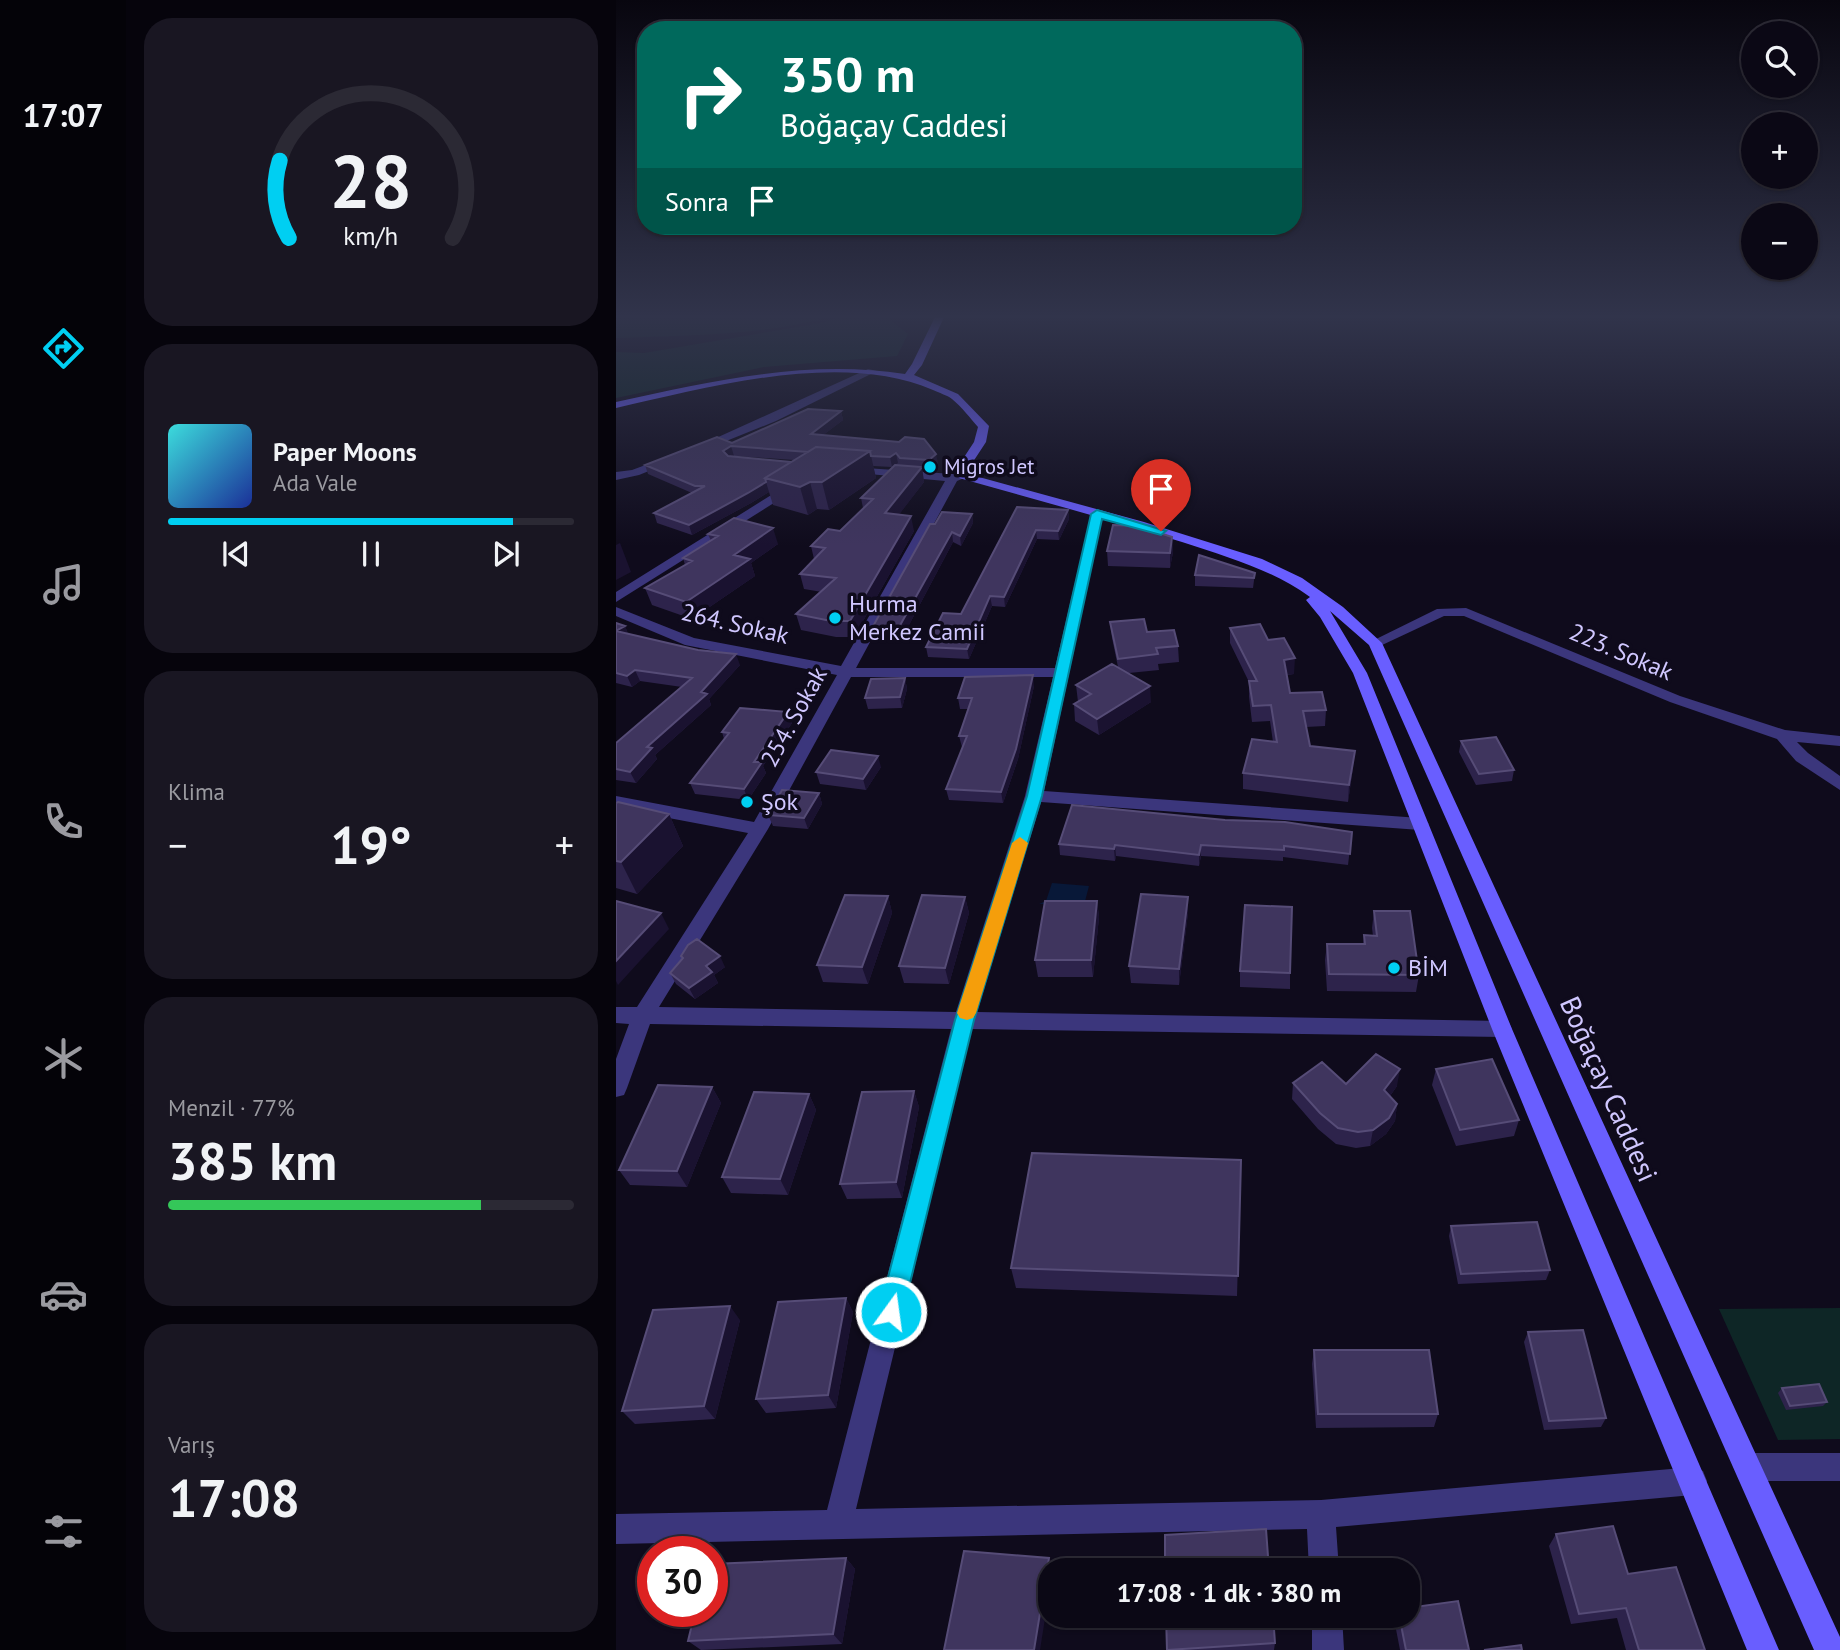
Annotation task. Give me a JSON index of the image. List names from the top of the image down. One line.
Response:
{"streets":{"main road":["Boğaçay Caddesi"],"street":["264. Sokak","223. Sokak","254. Sokak"]},"crossings":[["264. Sokak","254. Sokak"],["223. Sokak","Boğaçay Caddesi"],["254. Sokak","Boğaçay Caddesi"]],"places":["Migros Jet","Hurma Merkez Camii","Şok","BİM"],"page":{"tabs":"17:07","map_buttons":["+","−"],"turn":["350 m","Boğaçay Caddesi"],"then":"Sonra","song":["Paper Moons","Ada Vale"],"tile":["Klima",["Menzil · 77%","385 km"],["Varış","17:08"]],"heat":["−","19°","+"],"limit":"30","trip":"17:08 · 1 dk · 380 m","gauge":["28","km/h"]}}
